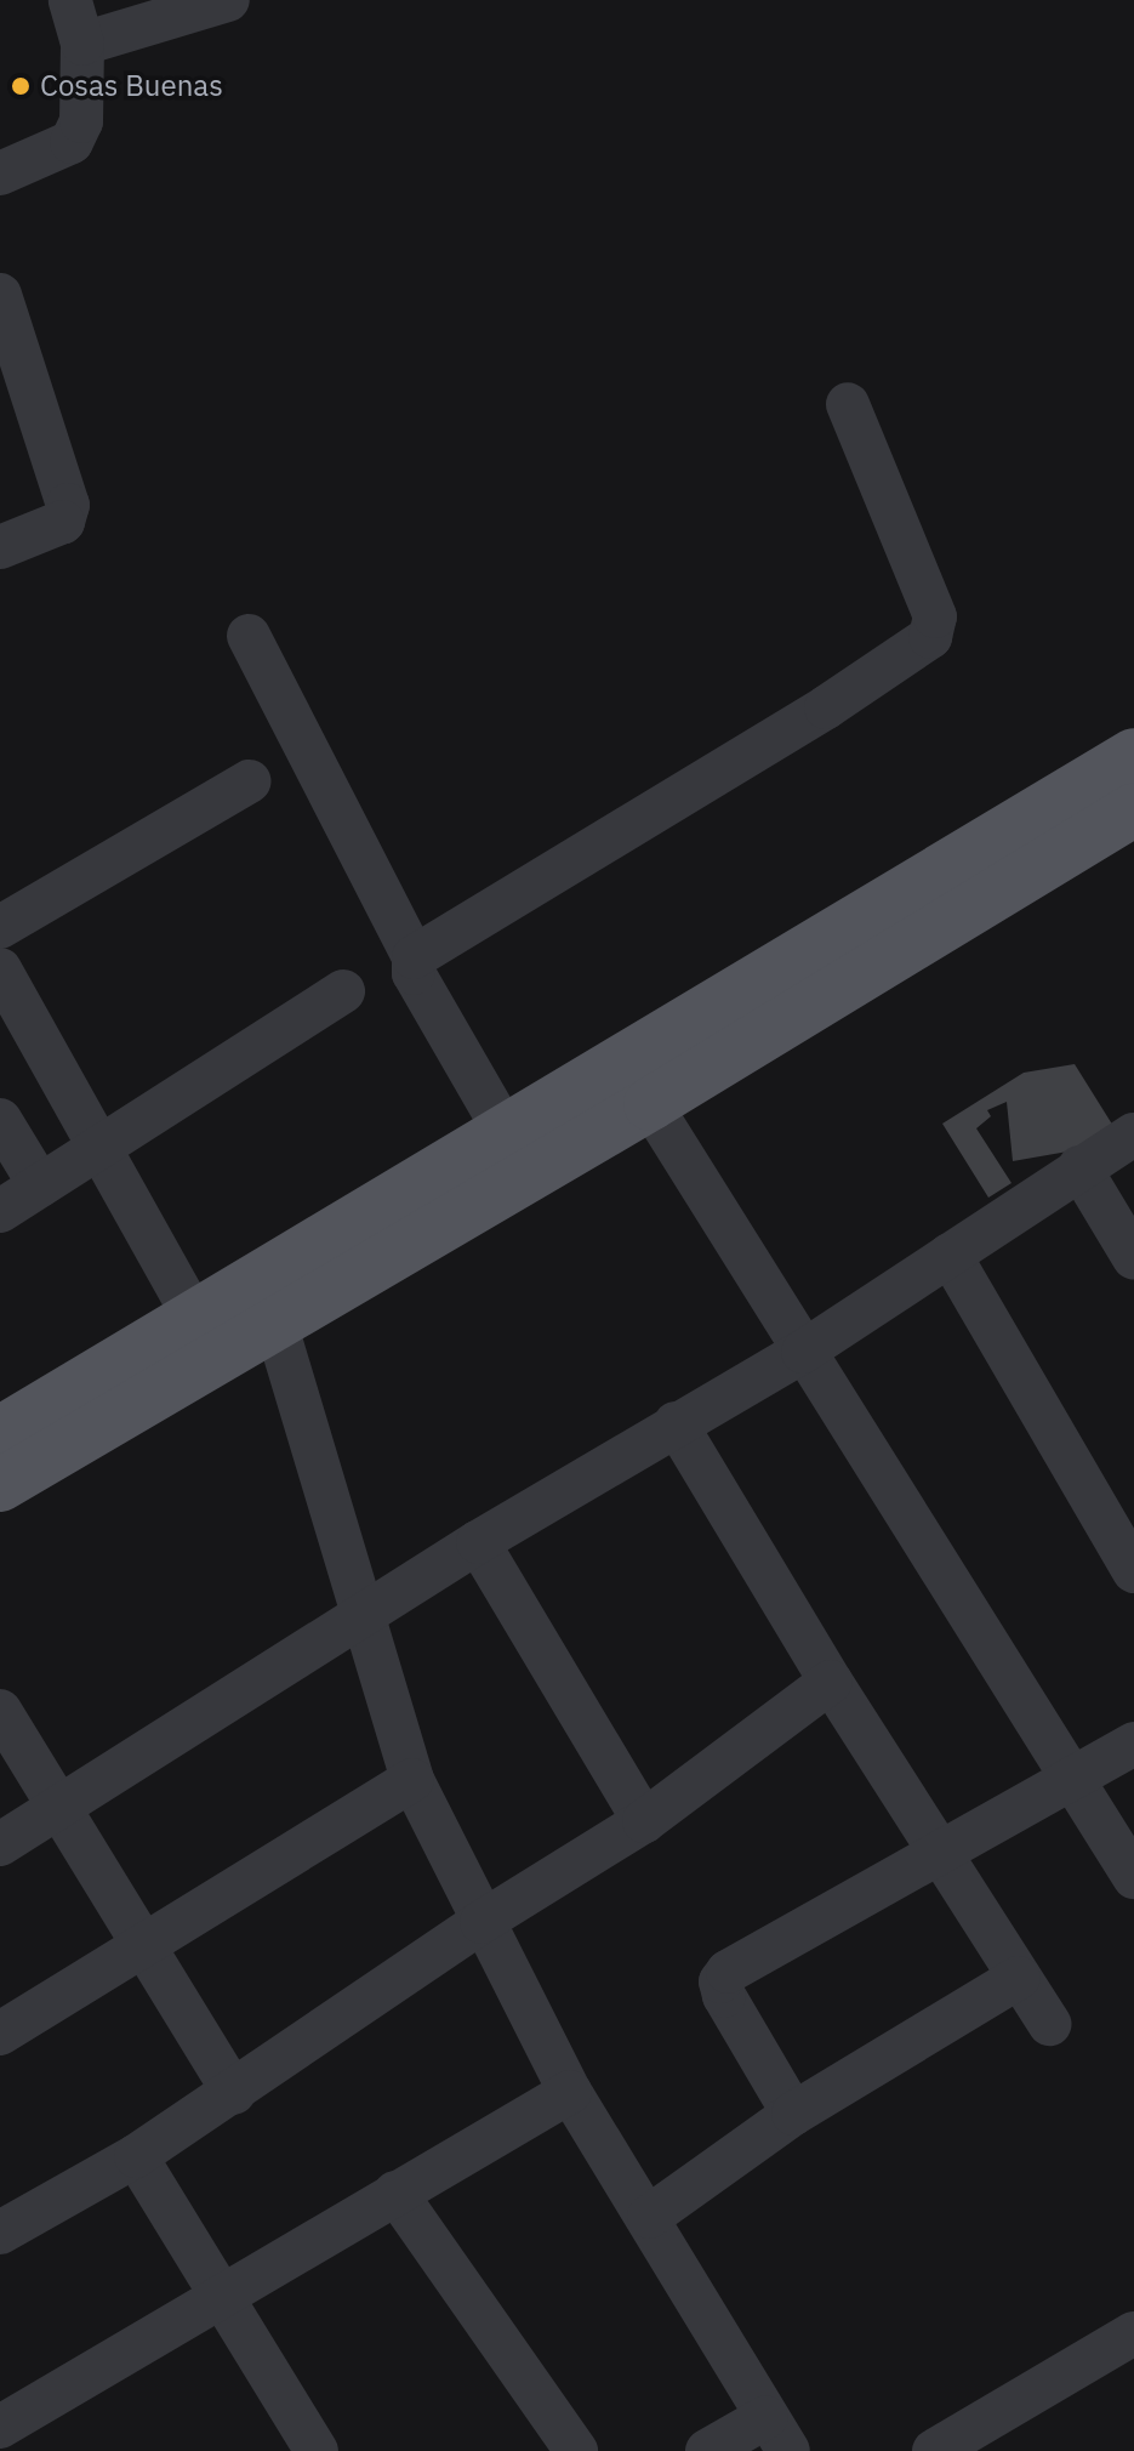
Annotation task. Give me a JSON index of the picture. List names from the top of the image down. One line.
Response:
{"places":["Cosas Buenas"]}
